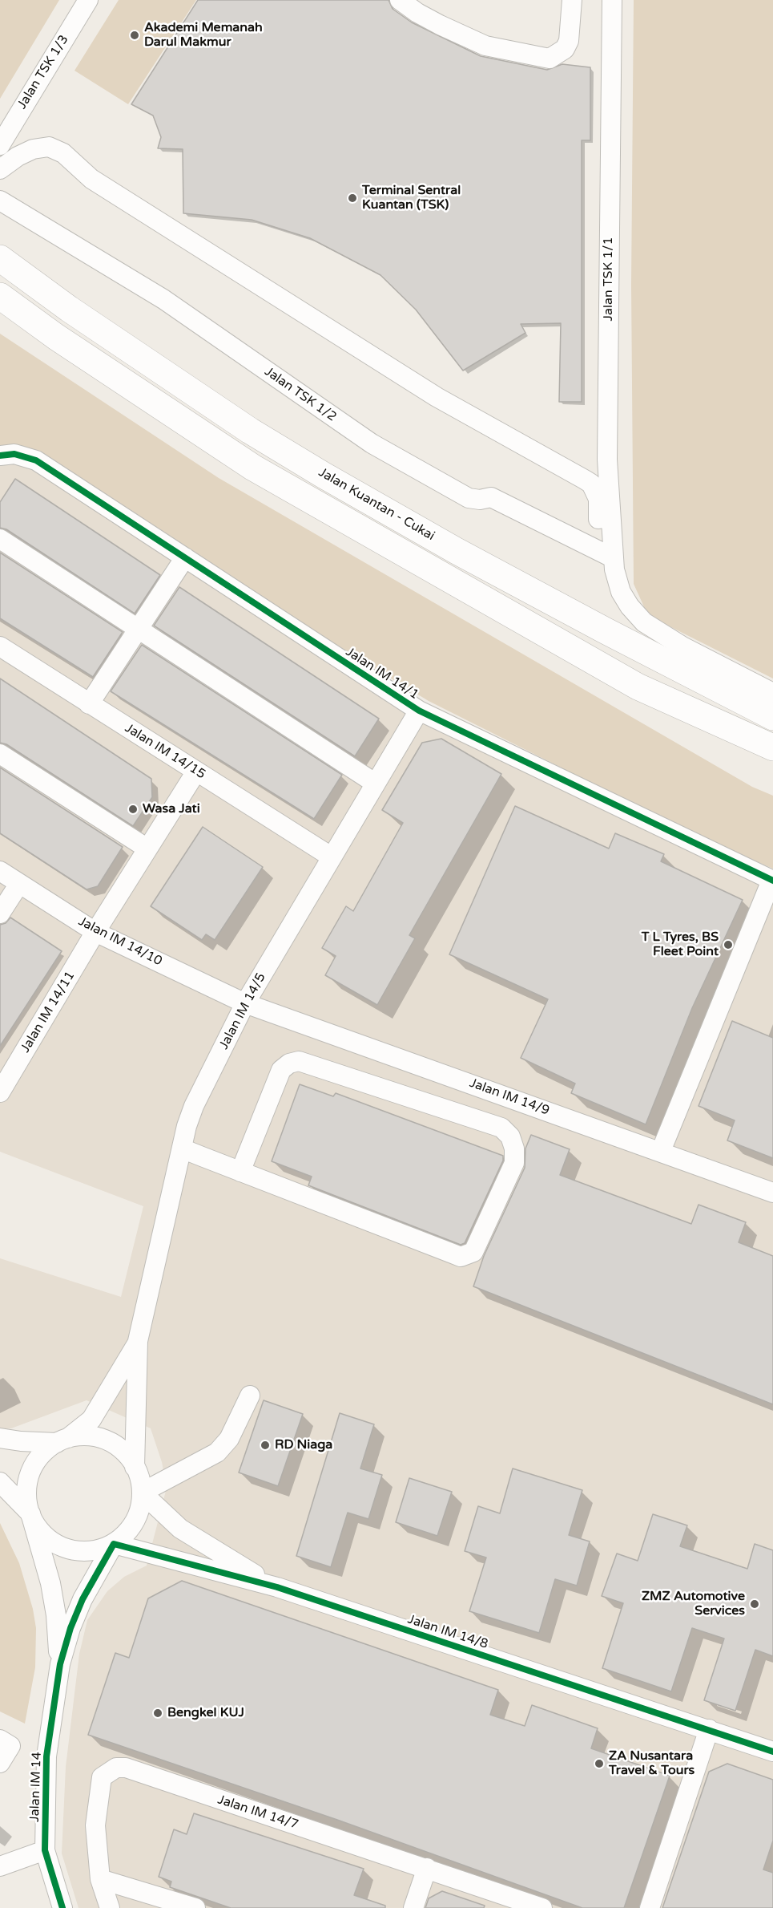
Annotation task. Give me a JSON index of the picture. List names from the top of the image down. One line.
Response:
{"streets":{"highway":["Jalan Kuantan - Cukai"],"street":["Jalan TSK 1/3","Jalan TSK 1/1","Jalan TSK 1/2","Jalan IM 14/1","Jalan IM 14/15","Jalan IM 14/10","Jalan IM 14/5","Jalan IM 14/11","Jalan IM 14/9","Jalan IM 14/8","Jalan IM 14","Jalan IM 14/7"]},"crossings":[["Jalan TSK 1/1","Jalan TSK 1/2"],["Jalan IM 14/1","Jalan IM 14/5"],["Jalan IM 14/15","Jalan IM 14/5"],["Jalan IM 14/15","Jalan IM 14/11"],["Jalan IM 14/10","Jalan IM 14/5"],["Jalan IM 14/10","Jalan IM 14/11"],["Jalan IM 14/10","Jalan IM 14/9"],["Jalan IM 14/5","Jalan IM 14/9"]],"places":["Akademi Memanah Darul Makmur","Terminal Sentral Kuantan (TSK)","Wasa Jati","T L Tyres, BS Fleet Point","RD Niaga","ZMZ Automotive Services","Bengkel KUJ","ZA Nusantara Travel & Tours"]}
